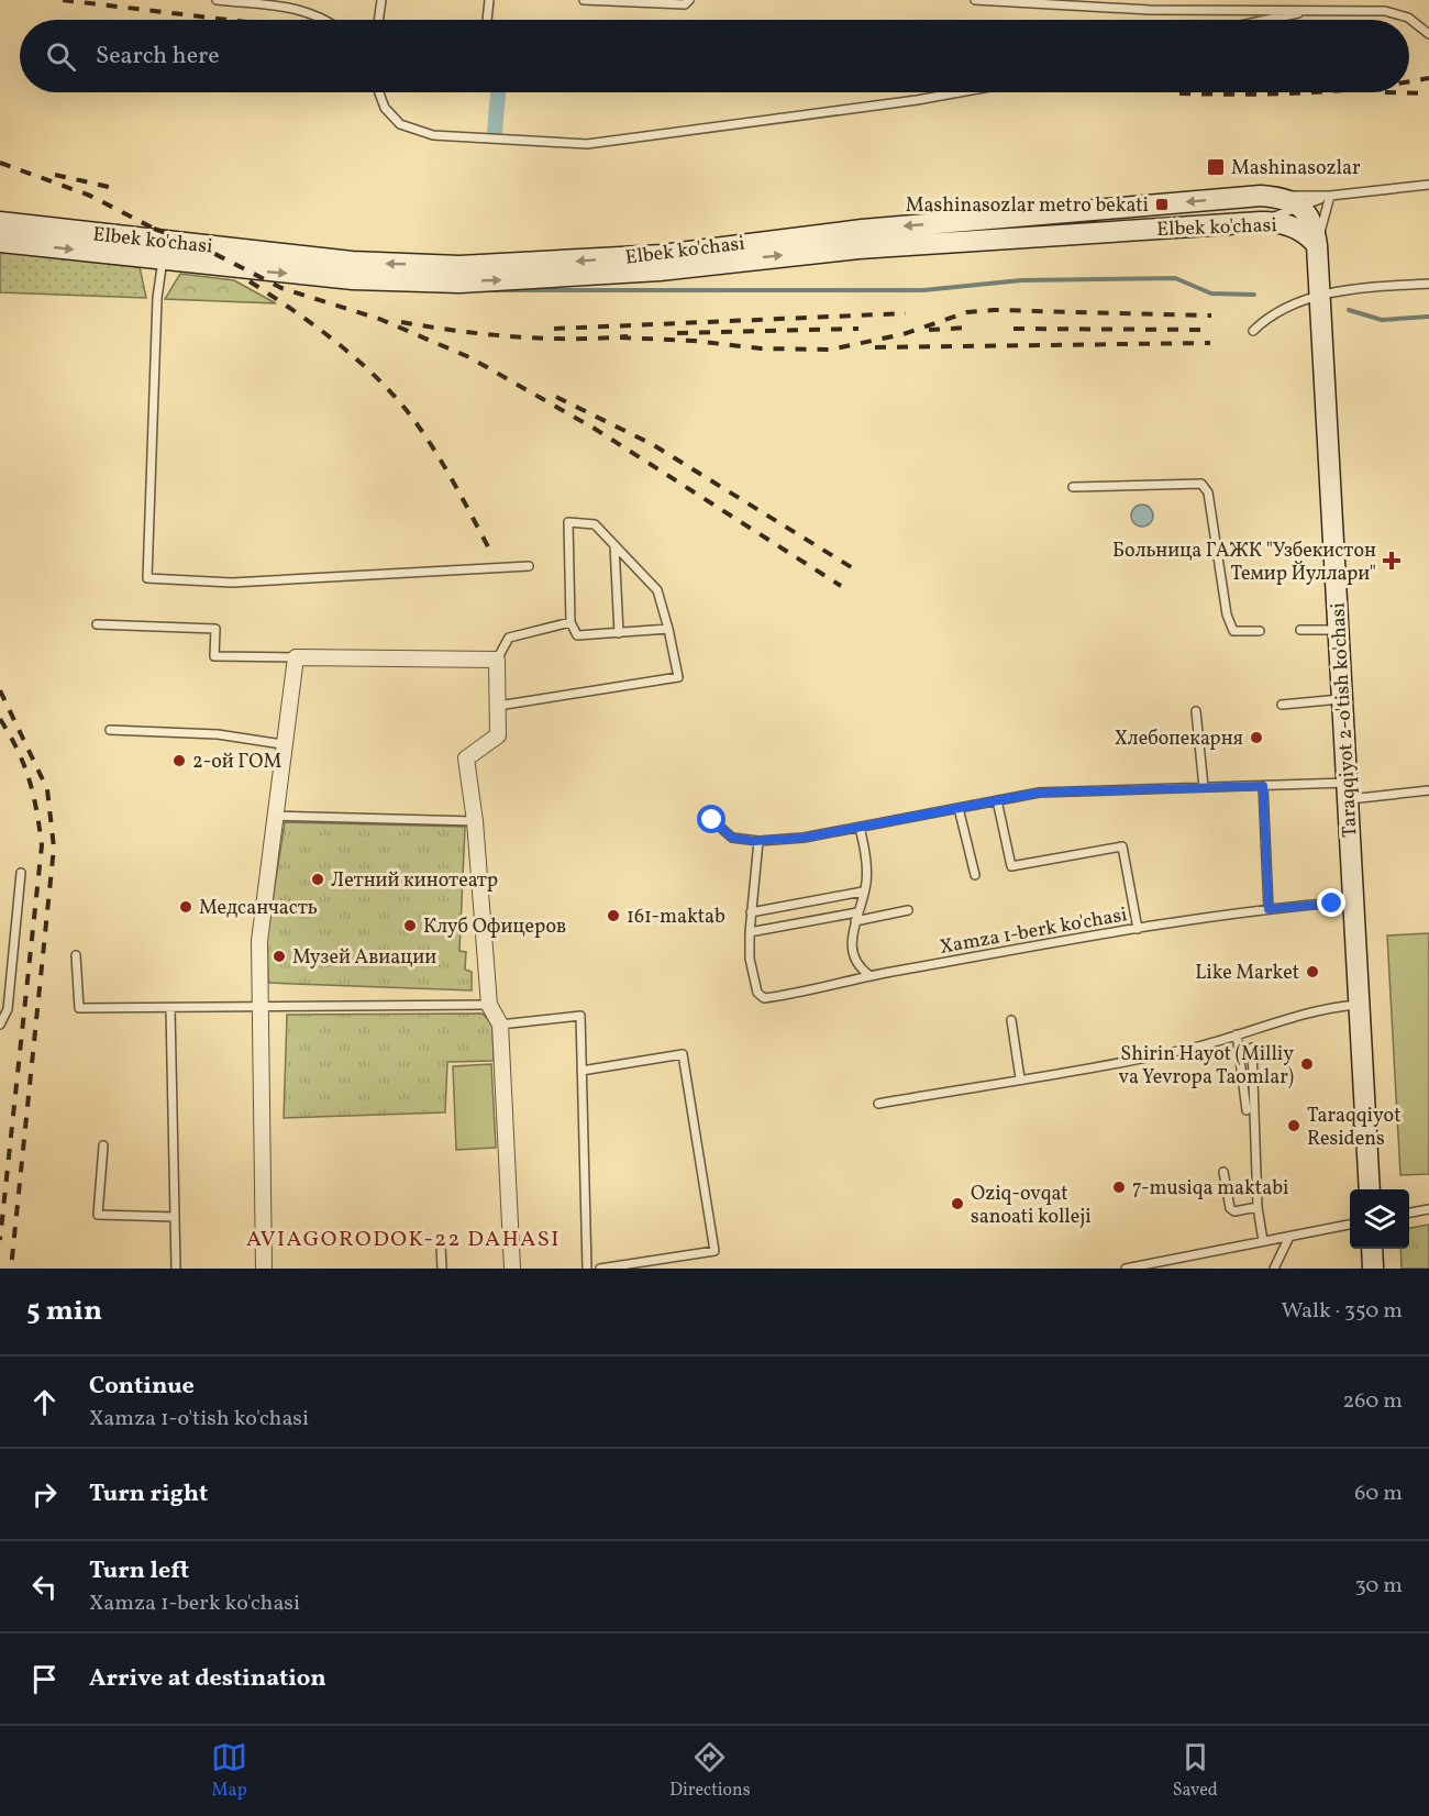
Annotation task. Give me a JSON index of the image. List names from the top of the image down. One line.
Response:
{"streets":{"main road":["Elbek ko'chasi","Taraqqiyot 2-o'tish ko'chasi"],"lane":["Xamza 1-berk ko'chasi"]},"crossings":[["Elbek ko'chasi","Taraqqiyot 2-o'tish ko'chasi"],["Taraqqiyot 2-o'tish ko'chasi","Xamza 1-berk ko'chasi"]],"districts":["AVIAGORODOK-22 DAHASI"],"places":{"transit":["Mashinasozlar","Mashinasozlar metro bekati"],"health":["Больница ГАЖК \"Узбекистон Темир Йуллари\""],"other":["Хлебопекарня","2-ой ГОМ","Летний кинотеатр","Медсанчасть","161-maktab","Клуб Офицеров","Музей Авиации","Like Market","Shirin Hayot (Milliy va Yevropa Taomlar)","Taraqqiyot Residens","7-musiqa maktabi","Oziq-ovqat sanoati kolleji"]},"page":{"search":"Search here","heading":["5 min","Walk · 350 m"],"list":[["Continue","Xamza 1-o'tish ko'chasi","260 m"],["Turn right","60 m"],["Turn left","Xamza 1-berk ko'chasi","30 m"],"Arrive at destination"],"nav":["Map","Directions","Saved"]}}
